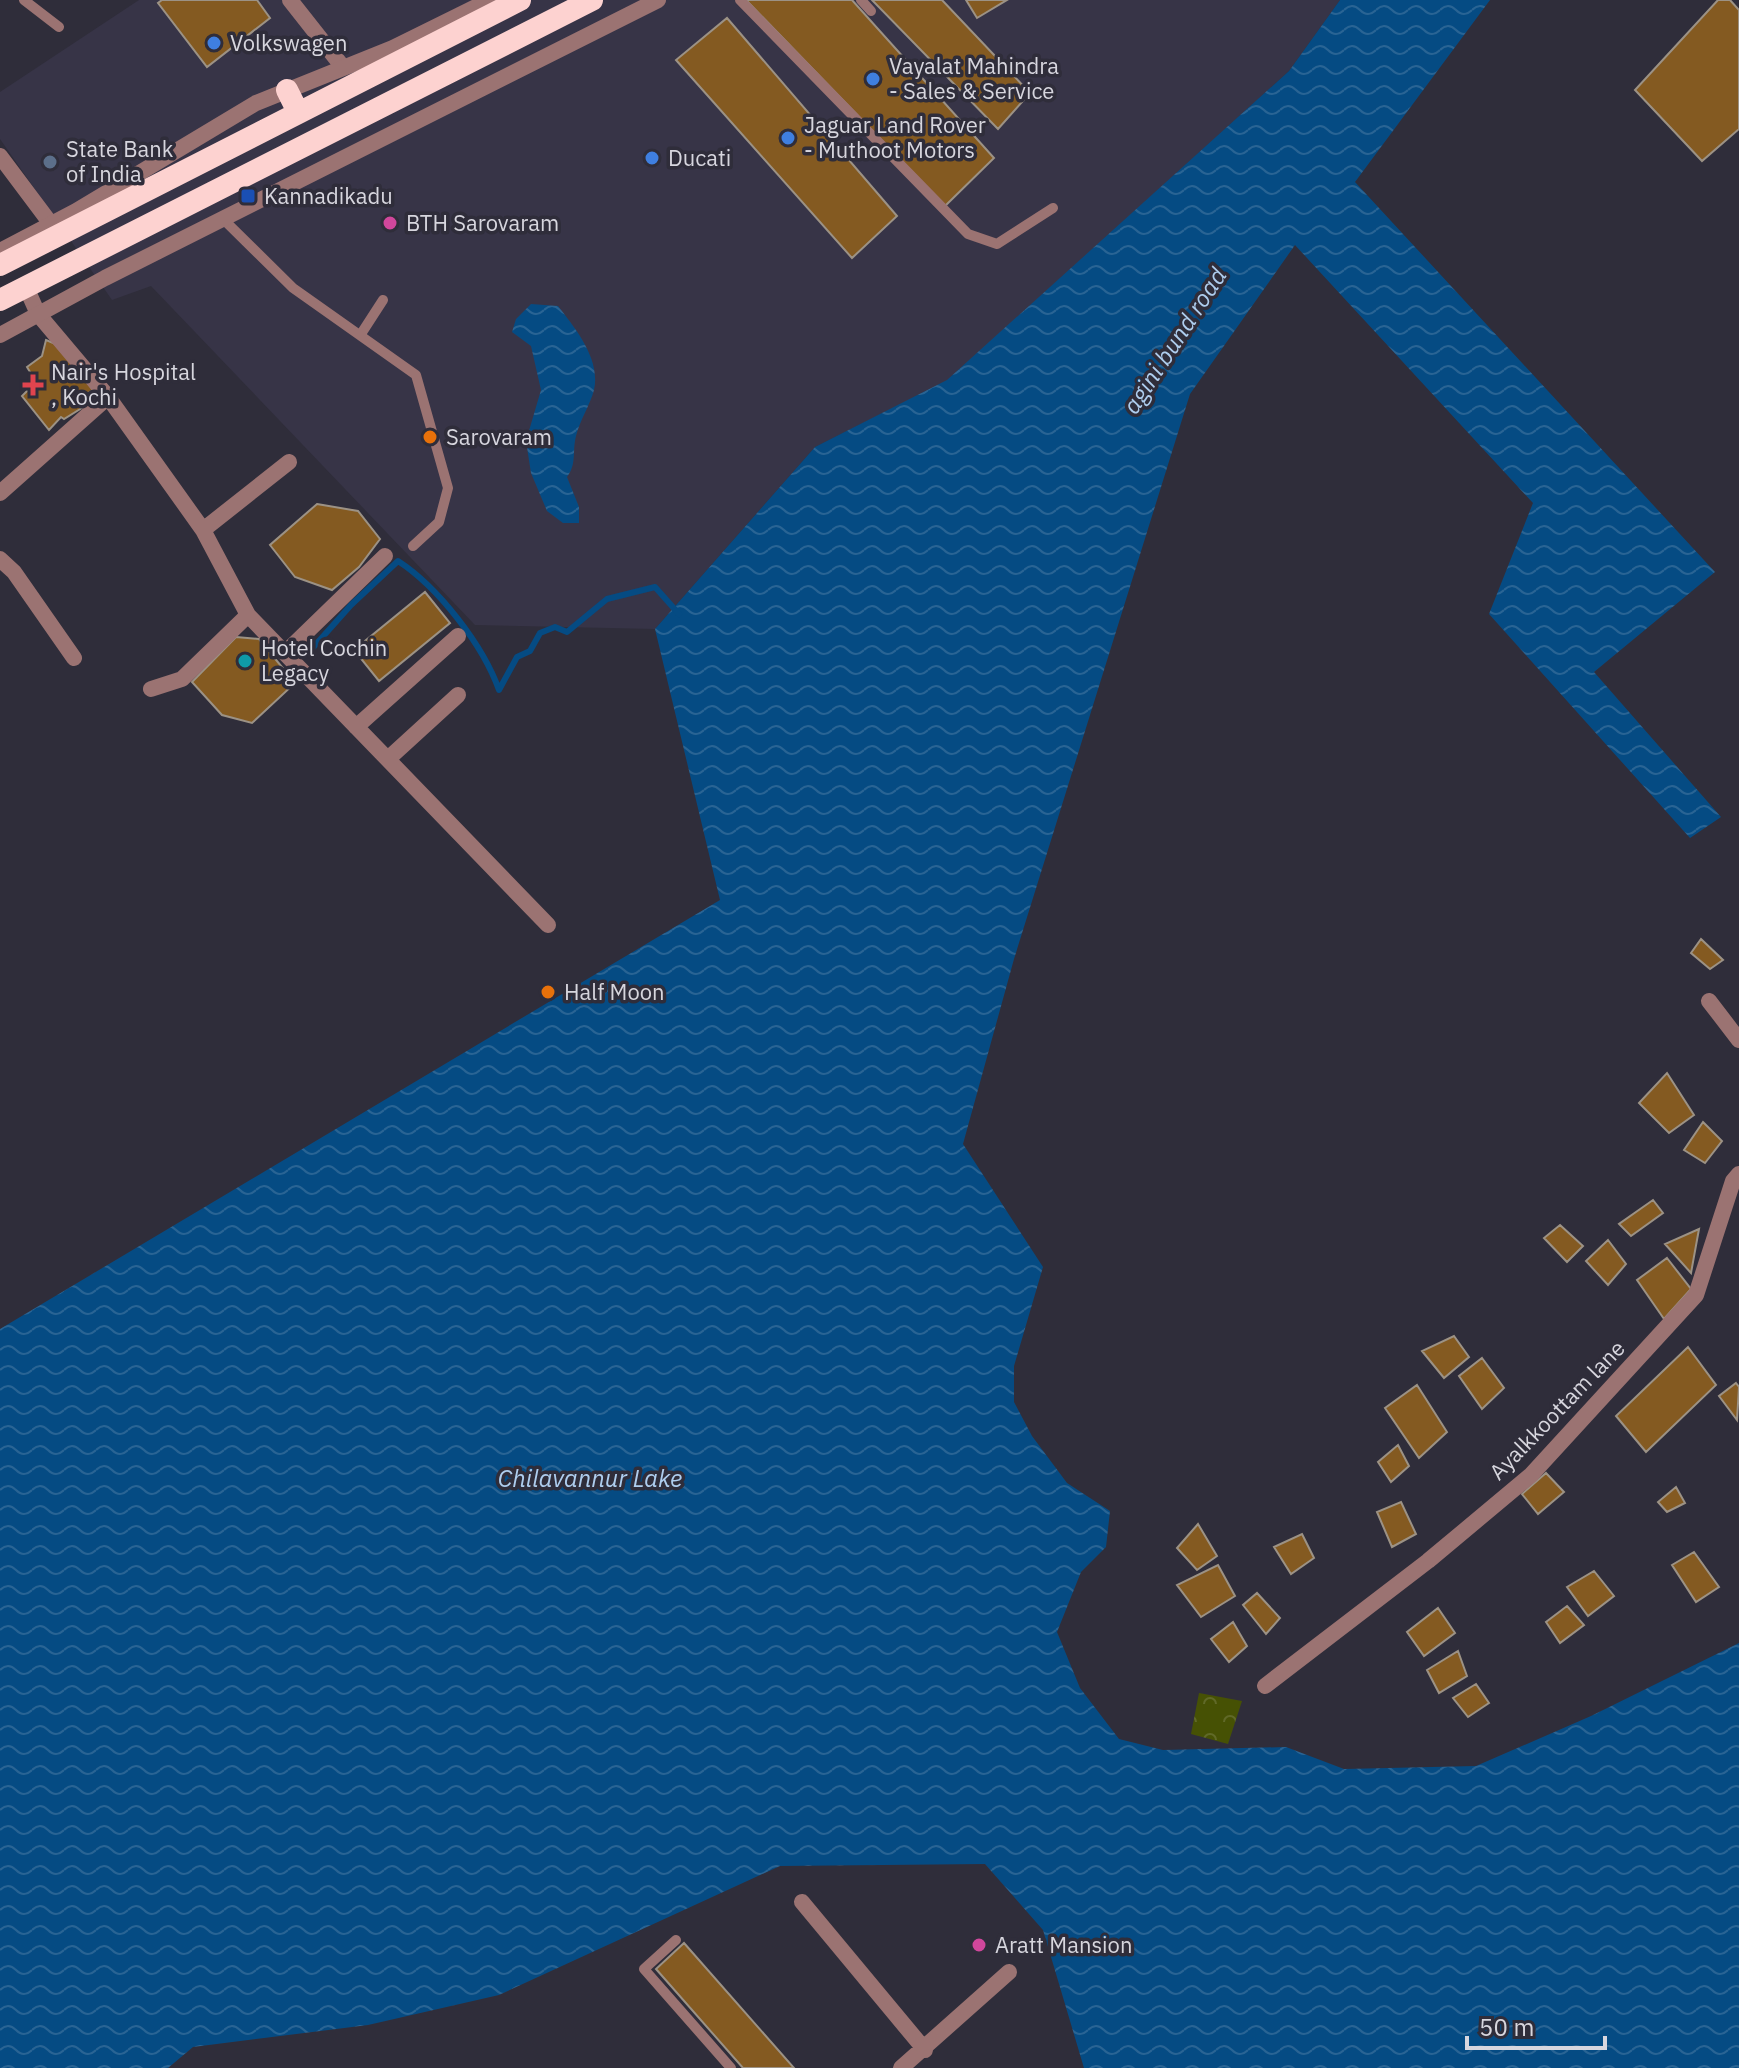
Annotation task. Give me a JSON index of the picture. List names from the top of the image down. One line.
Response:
{"streets":{"street":["Ayalkkoottam lane"]},"water":["agini bund road","Chilavannur Lake"],"places":{"other":["Volkswagen","Vayalat Mahindra - Sales & Service","Jaguar Land Rover - Muthoot Motors","Ducati","State Bank of India","BTH Sarovaram","Sarovaram","Hotel Cochin Legacy","Half Moon","Aratt Mansion"],"transit":["Kannadikadu"],"health":["Nair's Hospital , Kochi"]},"scale_bar":"50 m"}
